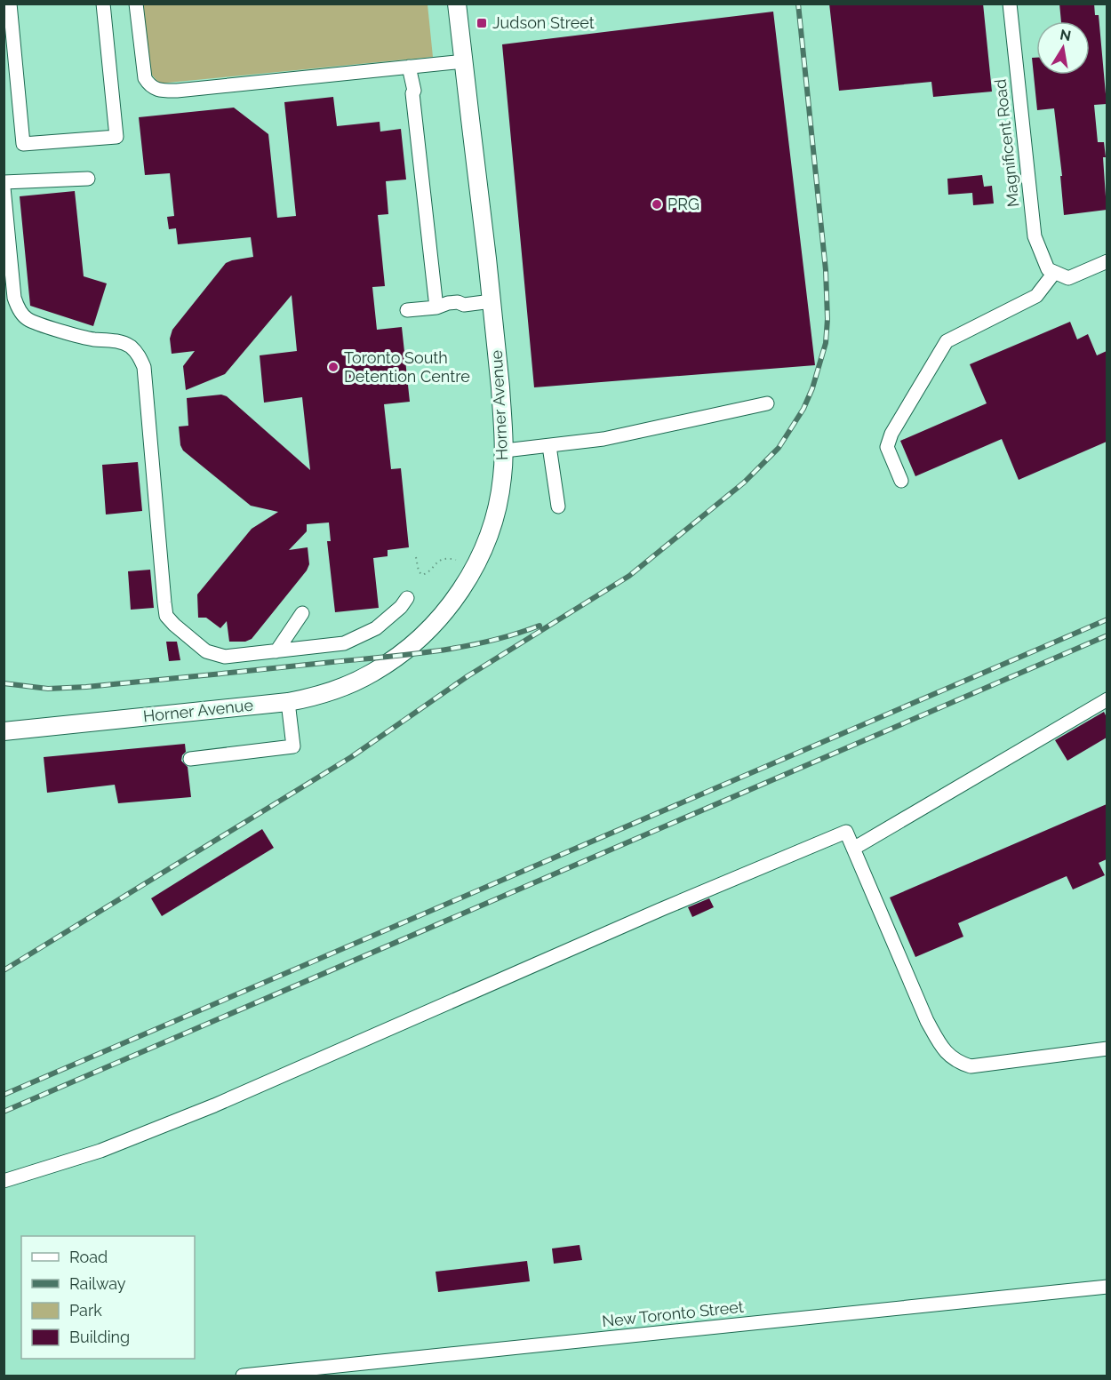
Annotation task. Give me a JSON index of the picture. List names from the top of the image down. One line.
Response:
{"streets":{"main road":["Horner Avenue"],"street":["Magnificent Road","New Toronto Street"]},"places":{"transit":["Judson Street"],"other":["PRG","Toronto South Detention Centre"]},"legend":["Road","Railway","Park","Building"],"north":"top"}
